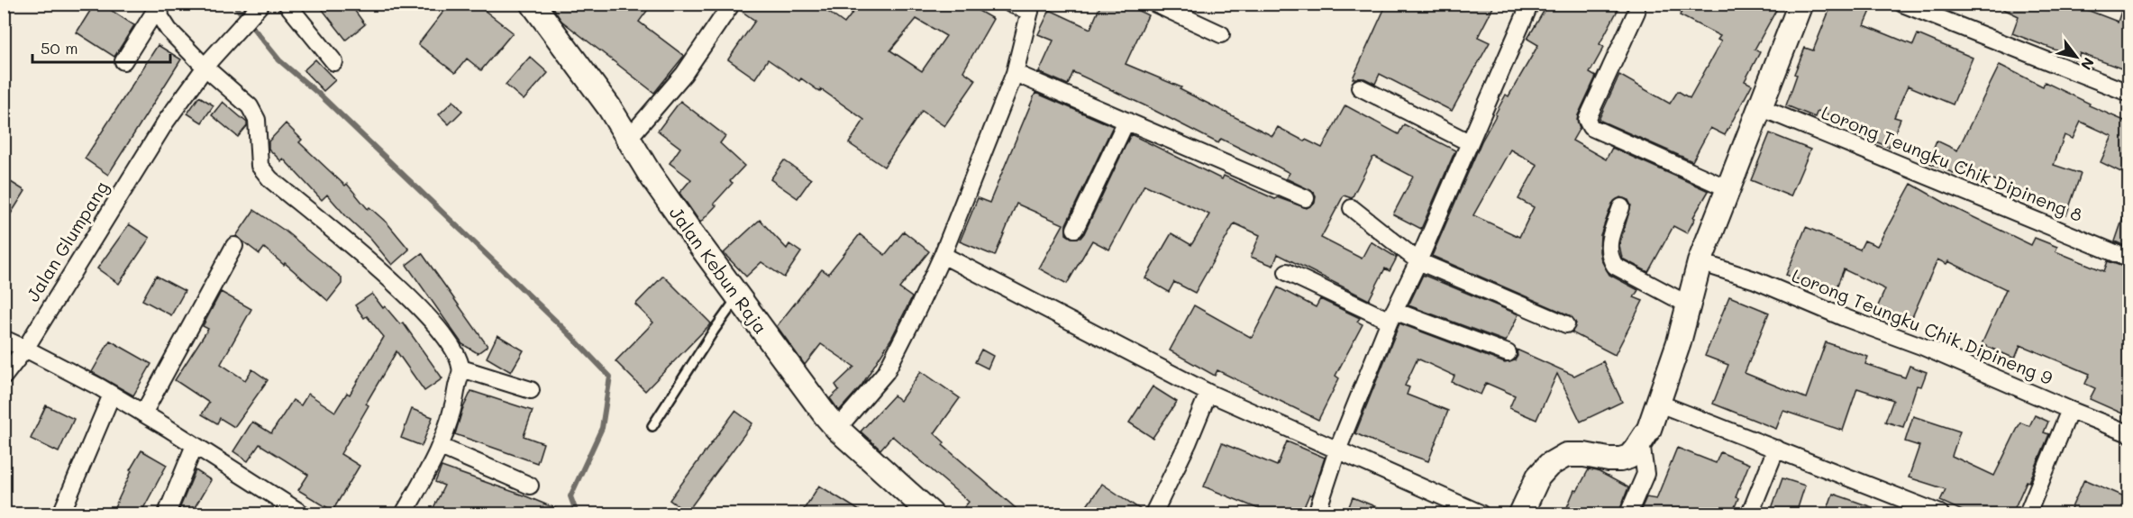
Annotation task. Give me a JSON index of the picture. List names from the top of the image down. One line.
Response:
{"streets":{"street":["Lorong Teungku Chik Dipineng 8","Jalan Glumpang","Jalan Kebun Raja","Lorong Teungku Chik Dipineng 9"]},"scale_bar":"50 m","north":"bottom right"}
